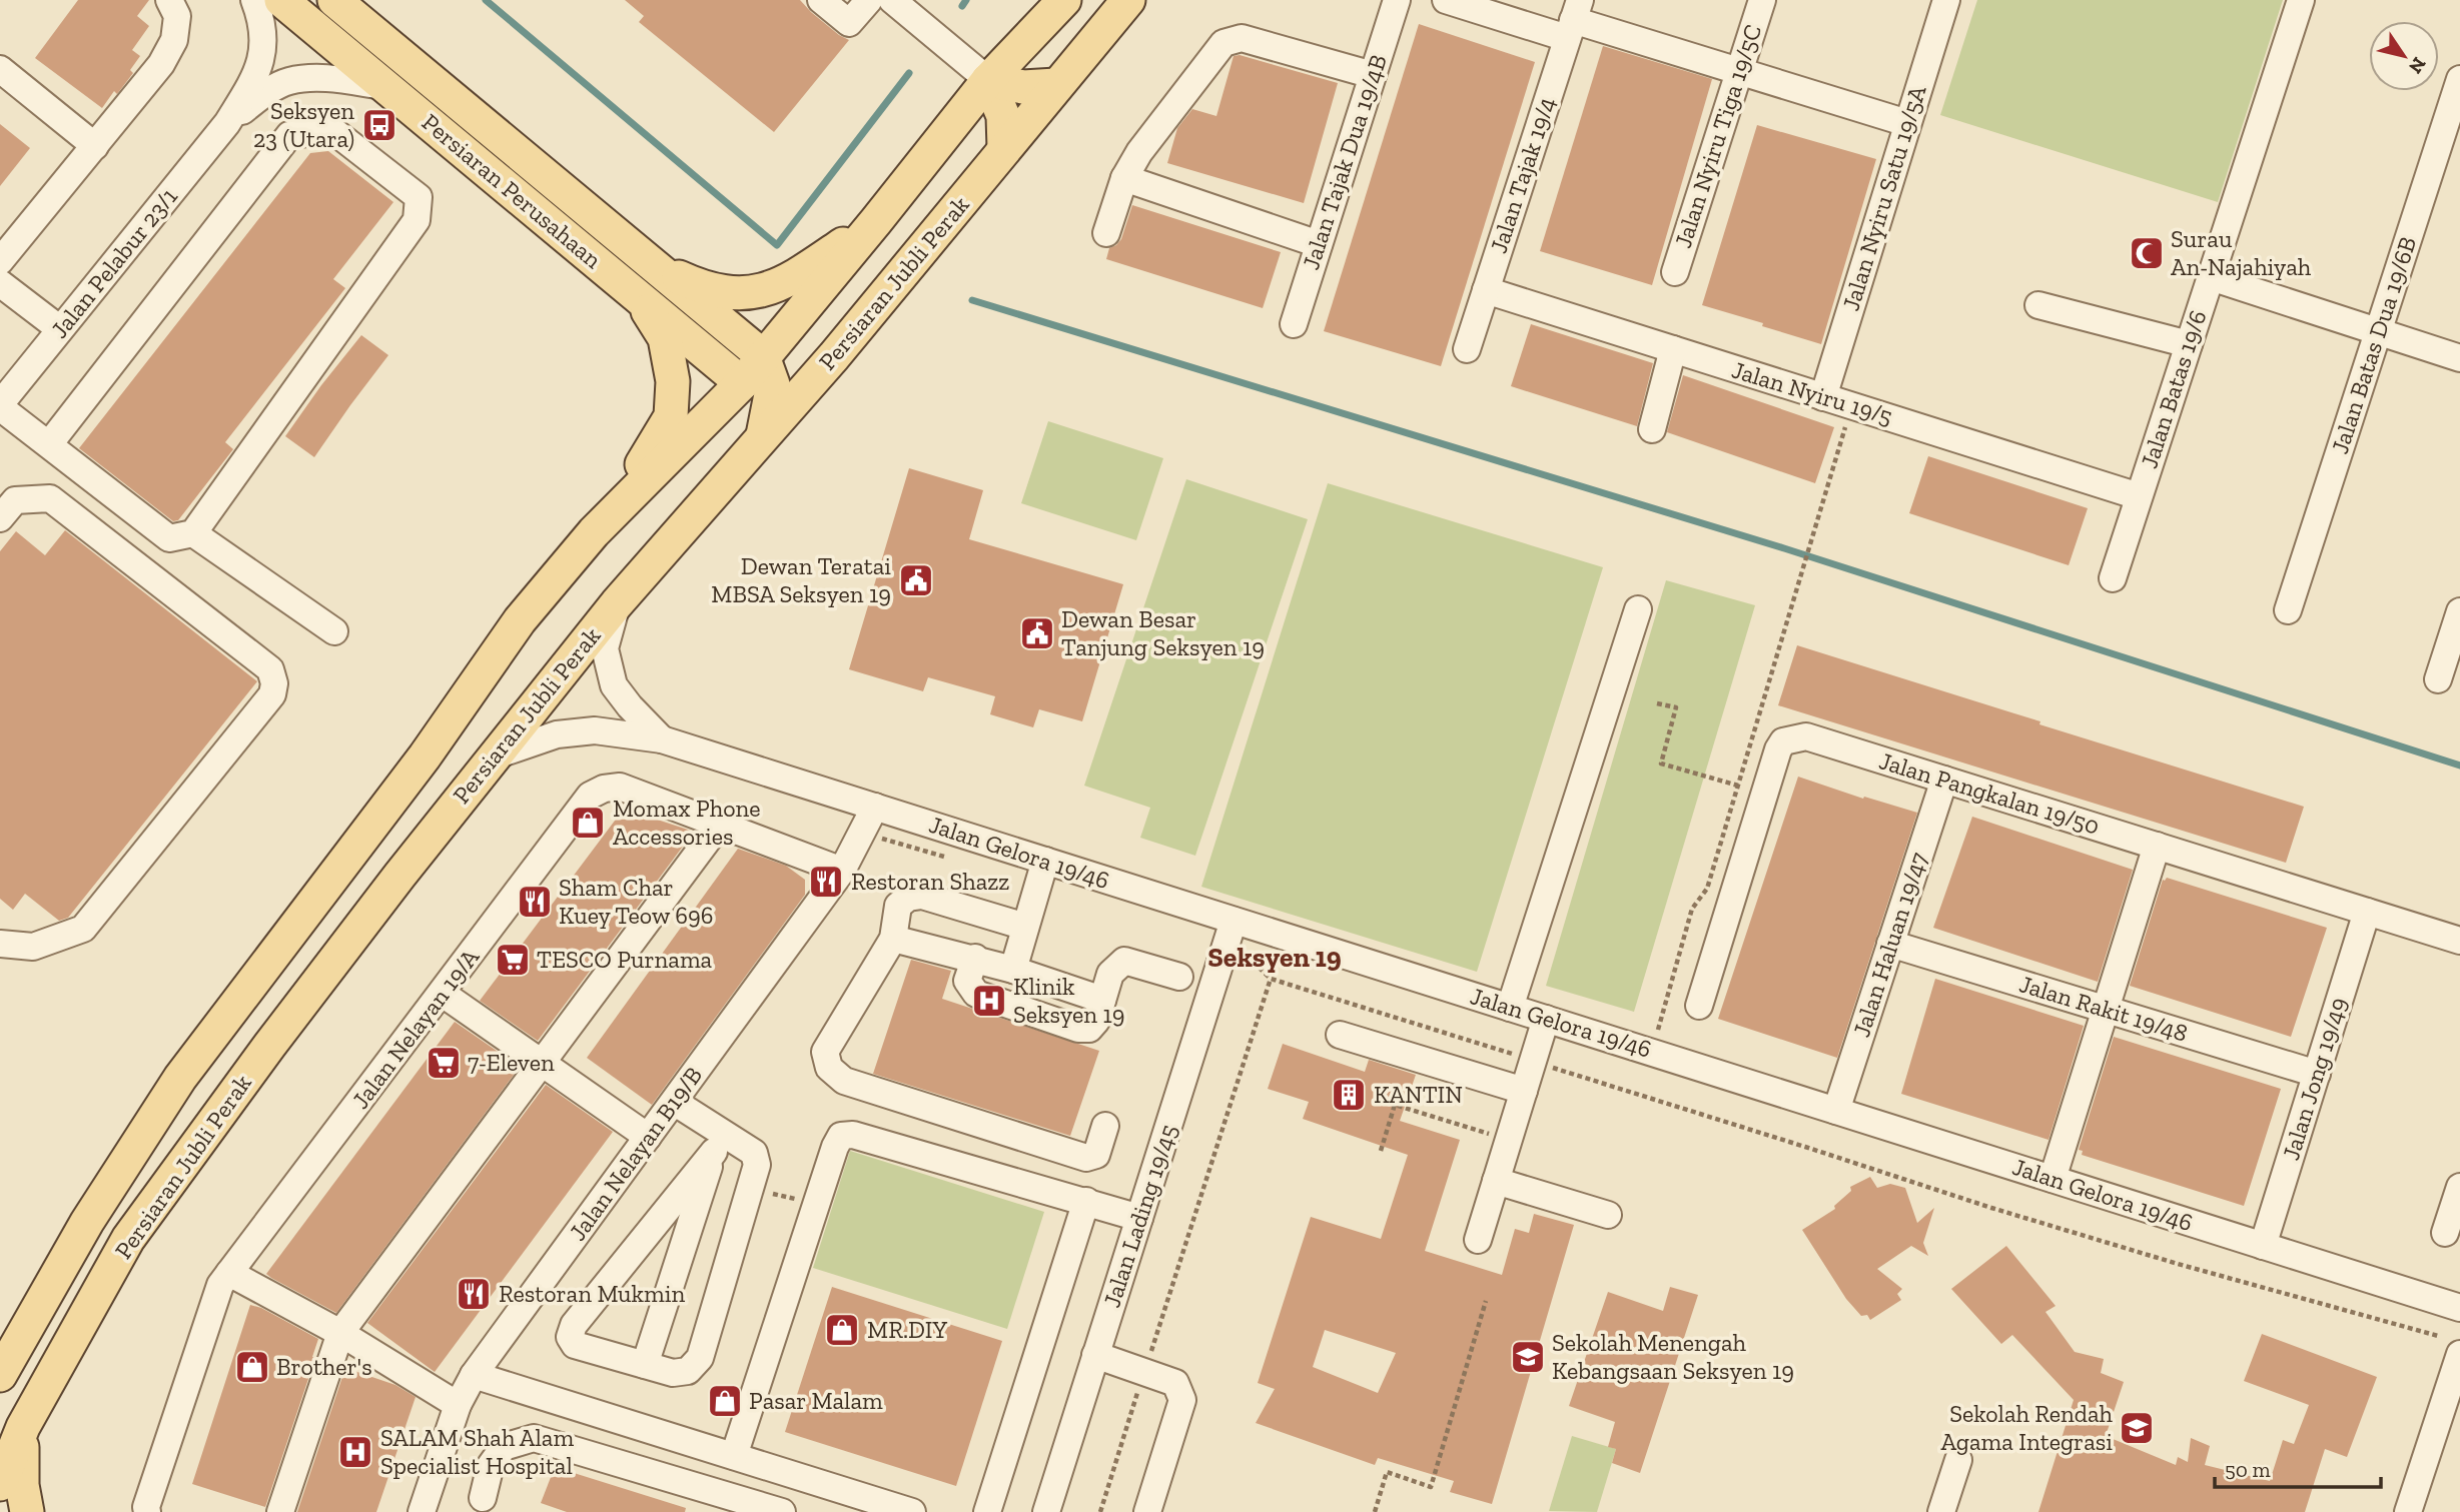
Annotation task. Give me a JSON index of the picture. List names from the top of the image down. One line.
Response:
{"streets":{"main road":["Persiaran Perusahaan","Persiaran Jubli Perak"],"street":["Jalan Nyiru Tiga 19/5C","Jalan Tajak Dua 19/4B","Jalan Tajak 19/4","Jalan Nyiru Satu 19/5A","Jalan Pelabur 23/1","Jalan Batas Dua 19/6B","Jalan Batas 19/6","Jalan Nyiru 19/5","Jalan Pangkalan 19/50","Jalan Gelora 19/46","Jalan Haluan 19/47","Jalan Rakit 19/48","Jalan Nelayan 19/A","Jalan Jong 19/49","Jalan Nelayan B19/B","Jalan Lading 19/45"]},"crossings":[["Jalan Tajak 19/4","Jalan Nyiru 19/5"],["Persiaran Perusahaan","Jalan Pelabur 23/1"],["Persiaran Perusahaan","Persiaran Jubli Perak"],["Jalan Nyiru Satu 19/5A","Jalan Nyiru 19/5"],["Persiaran Jubli Perak","Jalan Gelora 19/46"],["Jalan Batas 19/6","Jalan Nyiru 19/5"],["Jalan Pangkalan 19/50","Jalan Haluan 19/47"],["Jalan Pangkalan 19/50","Jalan Jong 19/49"],["Jalan Gelora 19/46","Jalan Haluan 19/47"],["Jalan Gelora 19/46","Jalan Jong 19/49"],["Jalan Gelora 19/46","Jalan Nelayan B19/B"],["Jalan Gelora 19/46","Jalan Lading 19/45"],["Jalan Haluan 19/47","Jalan Rakit 19/48"],["Jalan Rakit 19/48","Jalan Jong 19/49"],["Jalan Nelayan 19/A","Jalan Nelayan B19/B"]],"districts":["Seksyen 19"],"places":{"bus stop":["Seksyen 23 (Utara)"],"mosque":["Surau An-Najahiyah"],"public building":["Dewan Teratai MBSA Seksyen 19","Dewan Besar Tanjung Seksyen 19"],"shop":["Momax Phone Accessories","MR.DIY","Brother's","Pasar Malam"],"restaurant":["Restoran Shazz","Sham Char Kuey Teow 696","Restoran Mukmin"],"supermarket":["TESCO Purnama","7-Eleven"],"hospital":["Klinik Seksyen 19","SALAM Shah Alam Specialist Hospital"],"building":["KANTIN"],"school or university":["Sekolah Menengah Kebangsaan Seksyen 19","Sekolah Rendah Agama Integrasi"]},"scale_bar":"50 m","north":"bottom right"}
